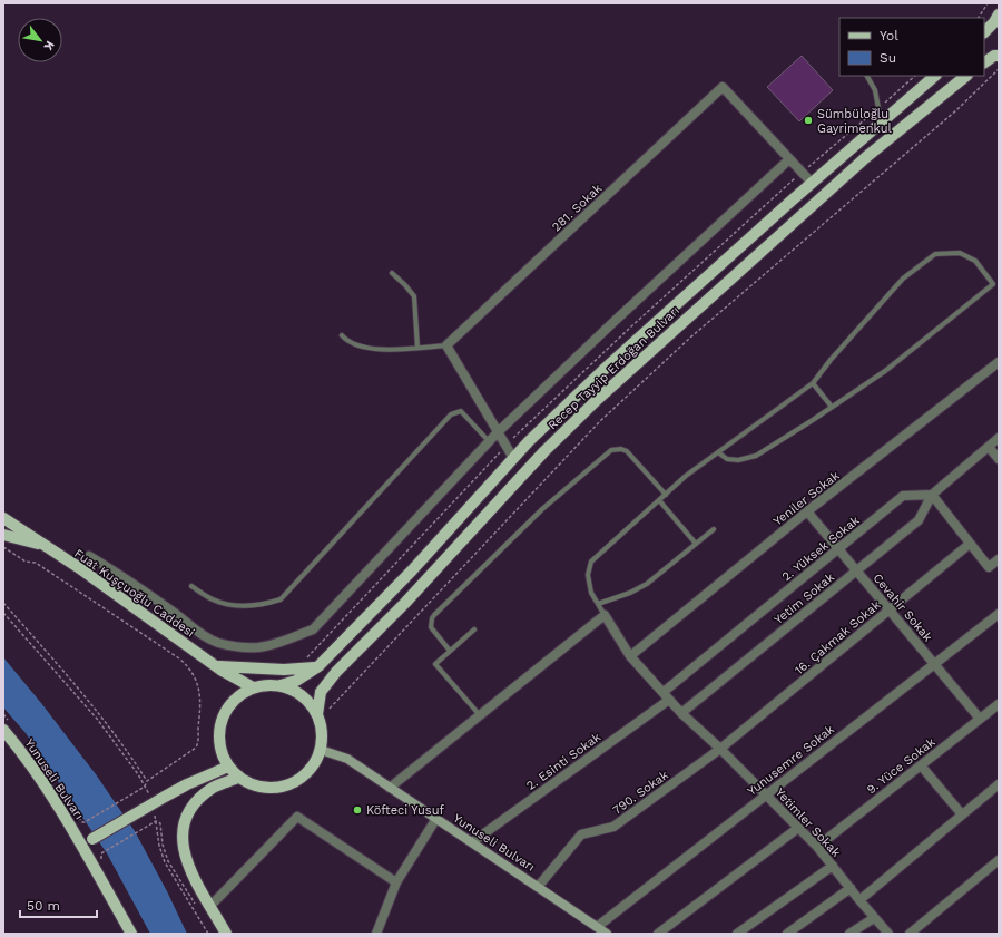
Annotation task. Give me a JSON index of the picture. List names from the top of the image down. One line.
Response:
{"streets":{"main road":["Recep Tayyip Erdoğan Bulvarı","Fuat Kuşçuoğlu Caddesi","Yunuseli Bulvarı"],"street":["281. Sokak","Yeniler Sokak","2. Yüksek Sokak","Yetim Sokak","Cevahir Sokak","16. Çakmak Sokak","Yunusemre Sokak","2. Esinti Sokak","9. Yüce Sokak","790. Sokak","Yetimler Sokak"]},"crossings":[["281. Sokak","Recep Tayyip Erdoğan Bulvarı"],["Recep Tayyip Erdoğan Bulvarı","Fuat Kuşçuoğlu Caddesi"],["Recep Tayyip Erdoğan Bulvarı","Yunuseli Bulvarı"],["Yeniler Sokak","Cevahir Sokak"],["Yeniler Sokak","Yetimler Sokak"],["2. Yüksek Sokak","Yetim Sokak"],["2. Yüksek Sokak","Cevahir Sokak"],["2. Yüksek Sokak","Yetimler Sokak"],["Fuat Kuşçuoğlu Caddesi","Yunuseli Bulvarı"],["Yetim Sokak","Cevahir Sokak"],["Yetim Sokak","Yetimler Sokak"],["Cevahir Sokak","16. Çakmak Sokak"],["Cevahir Sokak","Yunusemre Sokak"],["Cevahir Sokak","9. Yüce Sokak"],["16. Çakmak Sokak","790. Sokak"],["16. Çakmak Sokak","Yetimler Sokak"],["Yunusemre Sokak","Yunuseli Bulvarı"],["Yunusemre Sokak","Yetimler Sokak"],["2. Esinti Sokak","Yunuseli Bulvarı"],["2. Esinti Sokak","Yetimler Sokak"],["9. Yüce Sokak","Yetimler Sokak"],["Yunuseli Bulvarı","790. Sokak"],["790. Sokak","Yetimler Sokak"]],"places":["Sümbüloğlu Gayrimenkul","Köfteci Yusuf"],"legend":["Yol","Su"],"scale_bar":"50 m","north":"bottom right"}
